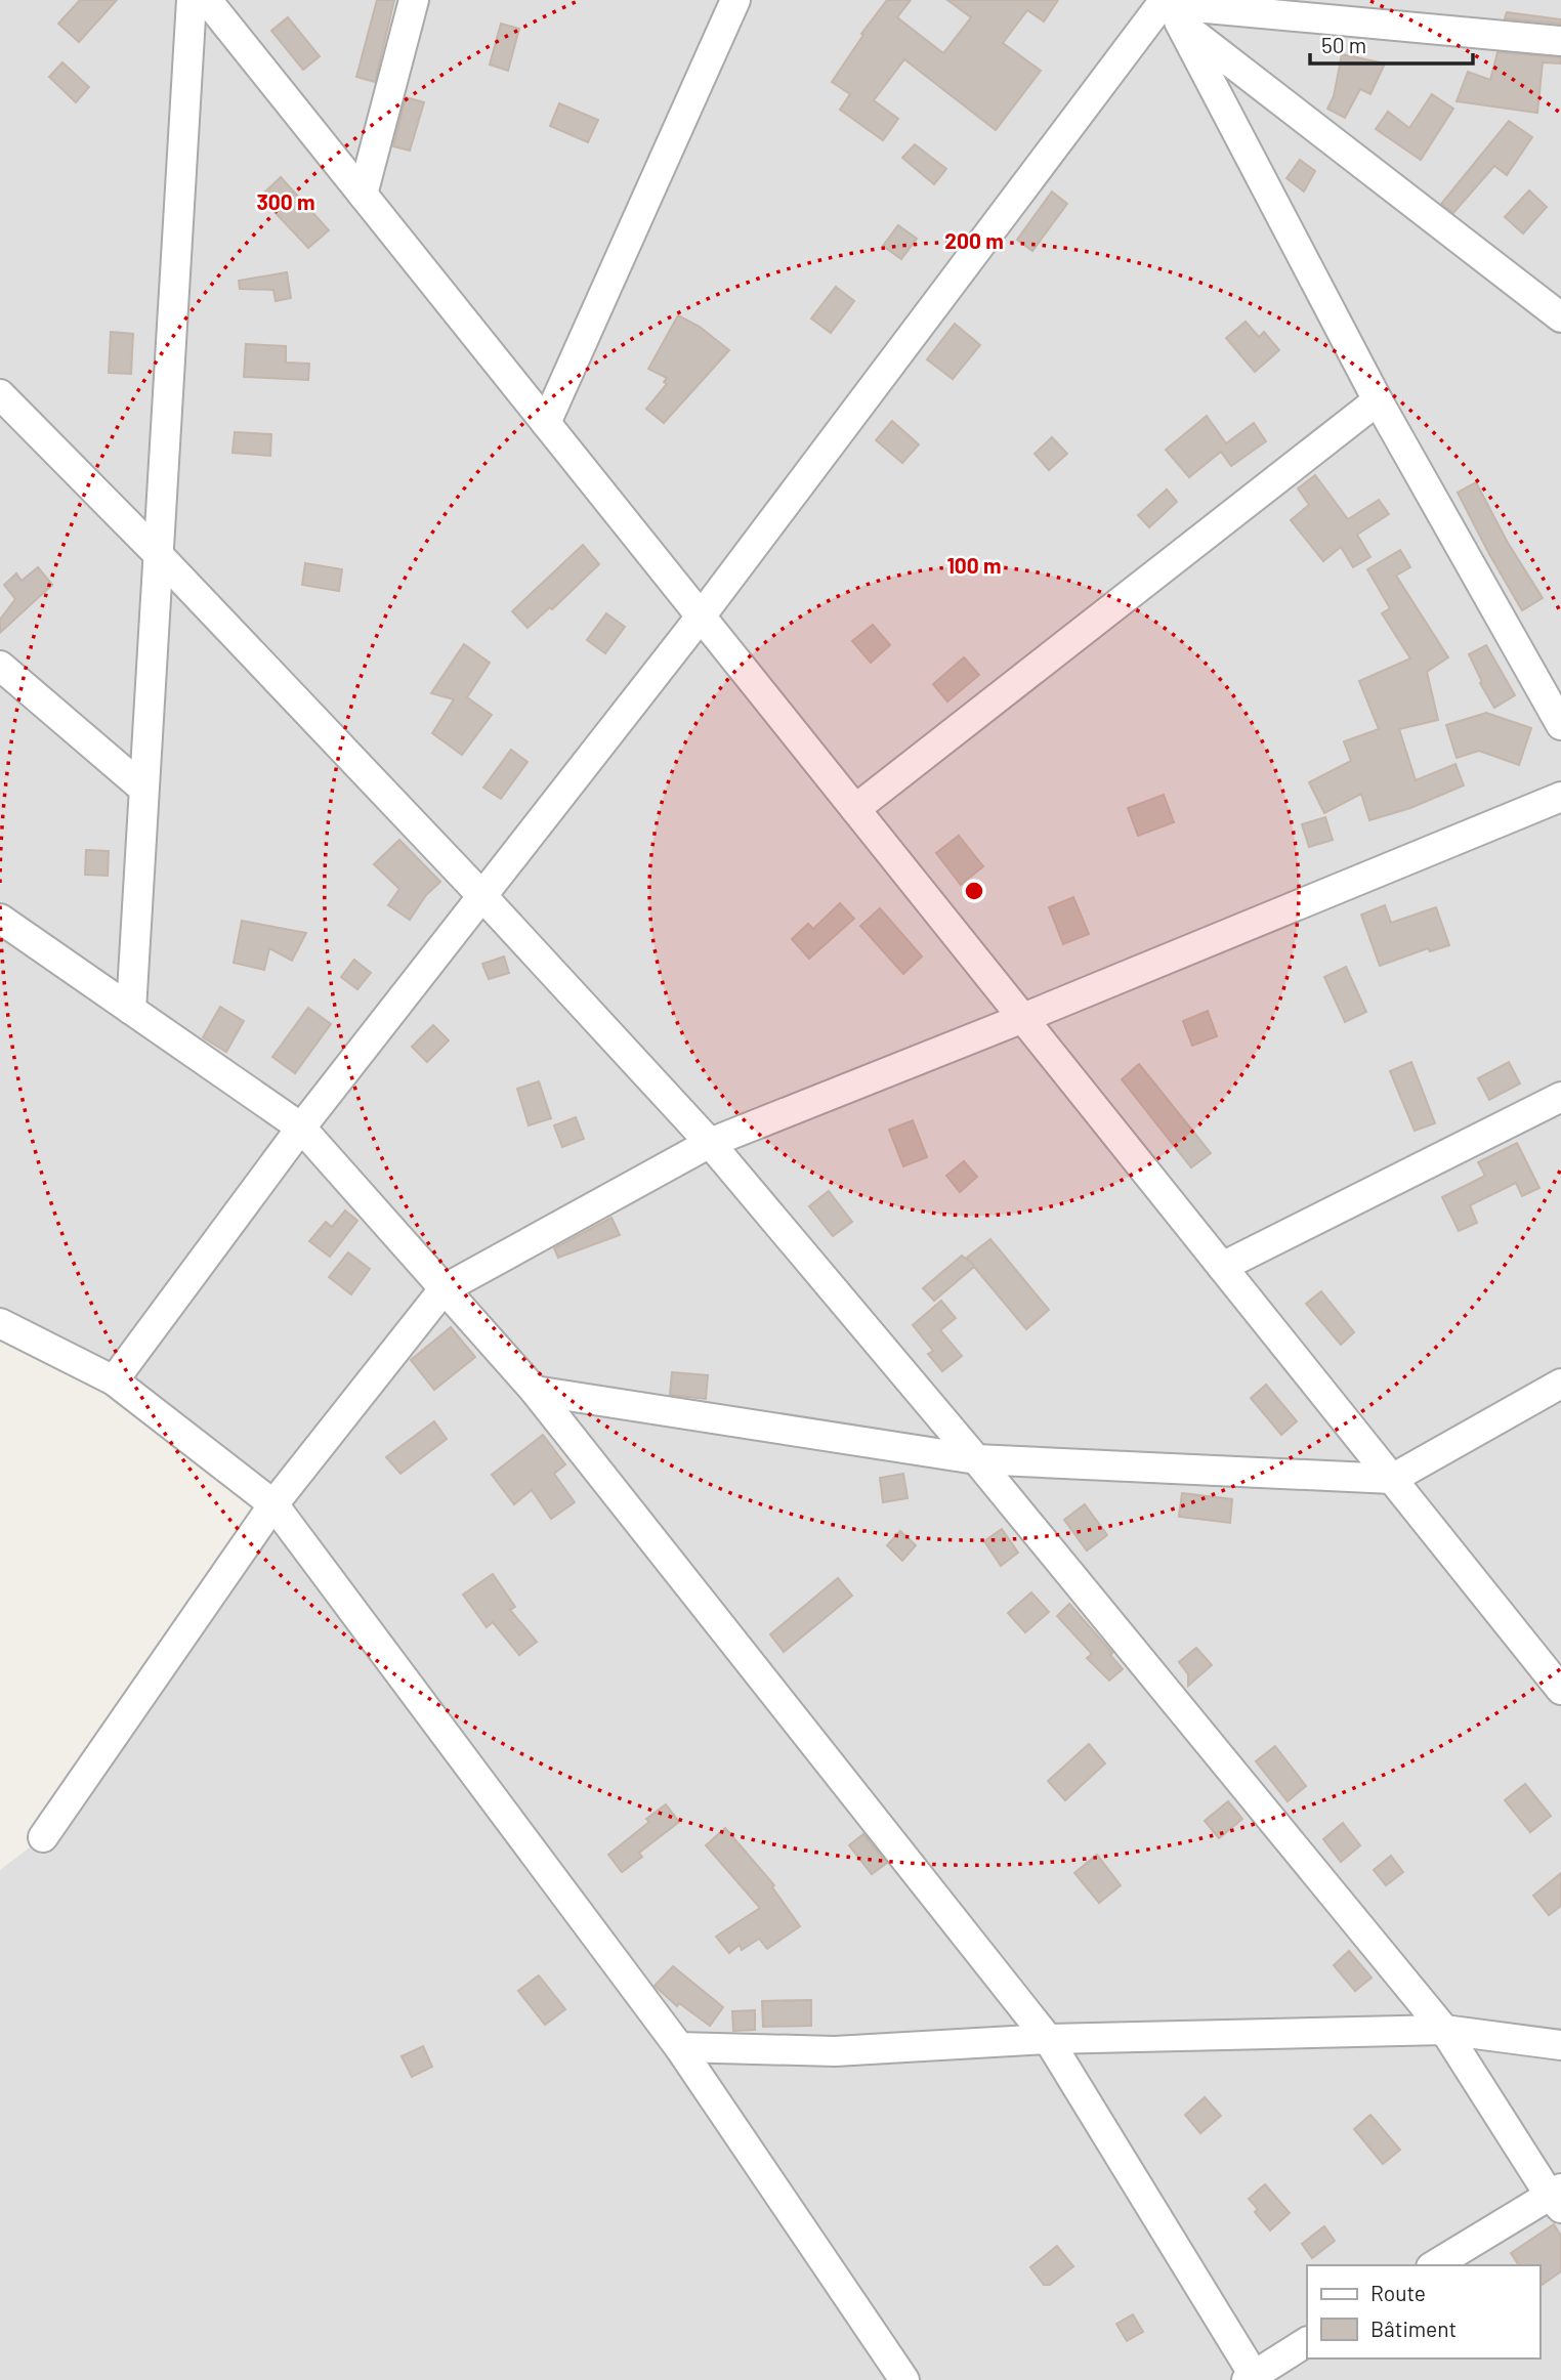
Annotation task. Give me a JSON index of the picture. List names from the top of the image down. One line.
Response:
{"legend":["Route","Bâtiment"],"scale_bar":"50 m","rings":["300 m","200 m","100 m"]}
